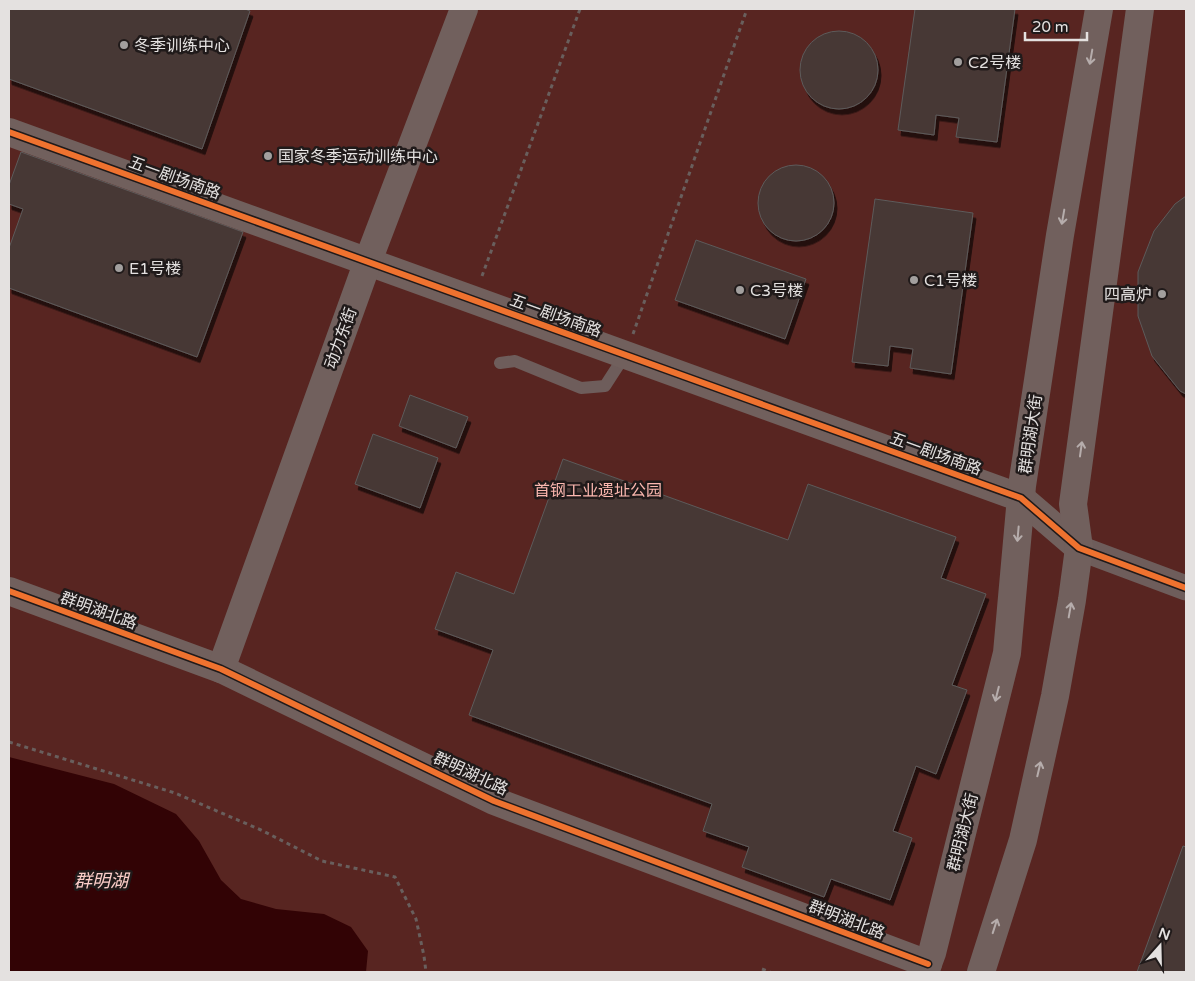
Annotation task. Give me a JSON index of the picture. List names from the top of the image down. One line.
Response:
{"streets":{"street":["五一剧场南路","动力东街","群明湖大街","群明湖北路"]},"crossings":[["五一剧场南路","动力东街"],["五一剧场南路","群明湖大街"],["动力东街","群明湖北路"],["群明湖大街","群明湖北路"]],"water":["群明湖"],"parks":["首钢工业遗址公园"],"places":["冬季训练中心","C2号楼","国家冬季运动训练中心","E1号楼","C1号楼","C3号楼","四高炉"],"scale_bar":"20 m","north":"top"}
